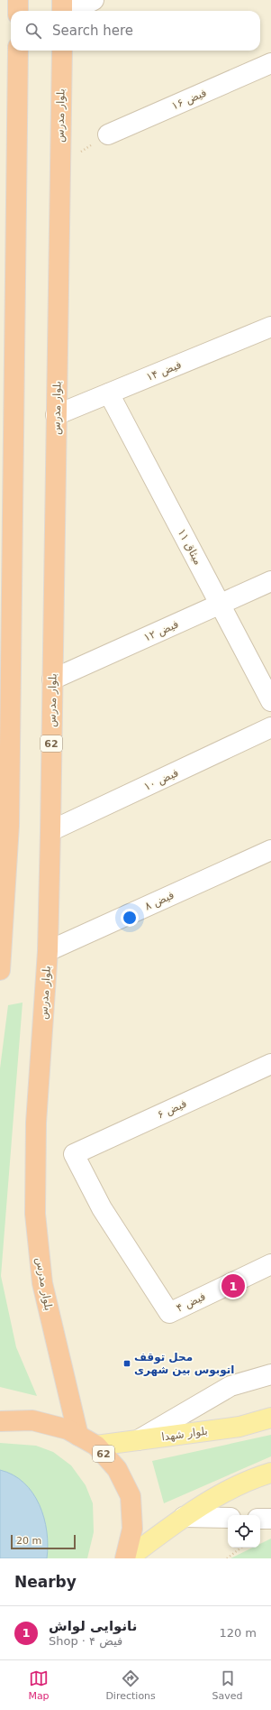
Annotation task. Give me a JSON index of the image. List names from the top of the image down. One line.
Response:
{"streets":{"highway":["بلوار مدرس","62"],"main road":["بلوار شهدا"],"street":["فیض ۱۶","فیض ۱۴","میثاق ۱۱","فیض ۱۲","فیض ۱۰","فیض ۸","فیض ۶","فیض ۴"]},"crossings":[["بلوار مدرس","فیض ۱۴"],["بلوار مدرس","فیض ۱۲"],["بلوار مدرس","62"],["بلوار مدرس","فیض ۱۰"],["بلوار مدرس","فیض ۸"],["فیض ۱۴","میثاق ۱۱"],["میثاق ۱۱","فیض ۱۲"],["62","بلوار شهدا"],["فیض ۶","فیض ۴"]],"places":{"transit":["محل توقف اتوبوس بین شهری"]},"scale_bar":"20 m","page":{"search":"Search here","pins":"1","scale":"20 m","heading":"Nearby","list":[{"mark":"1","name":"نانوایی لواش","note":"Shop · فیض ۴","value":"120 m"}],"nav":["Map","Directions","Saved"]}}
